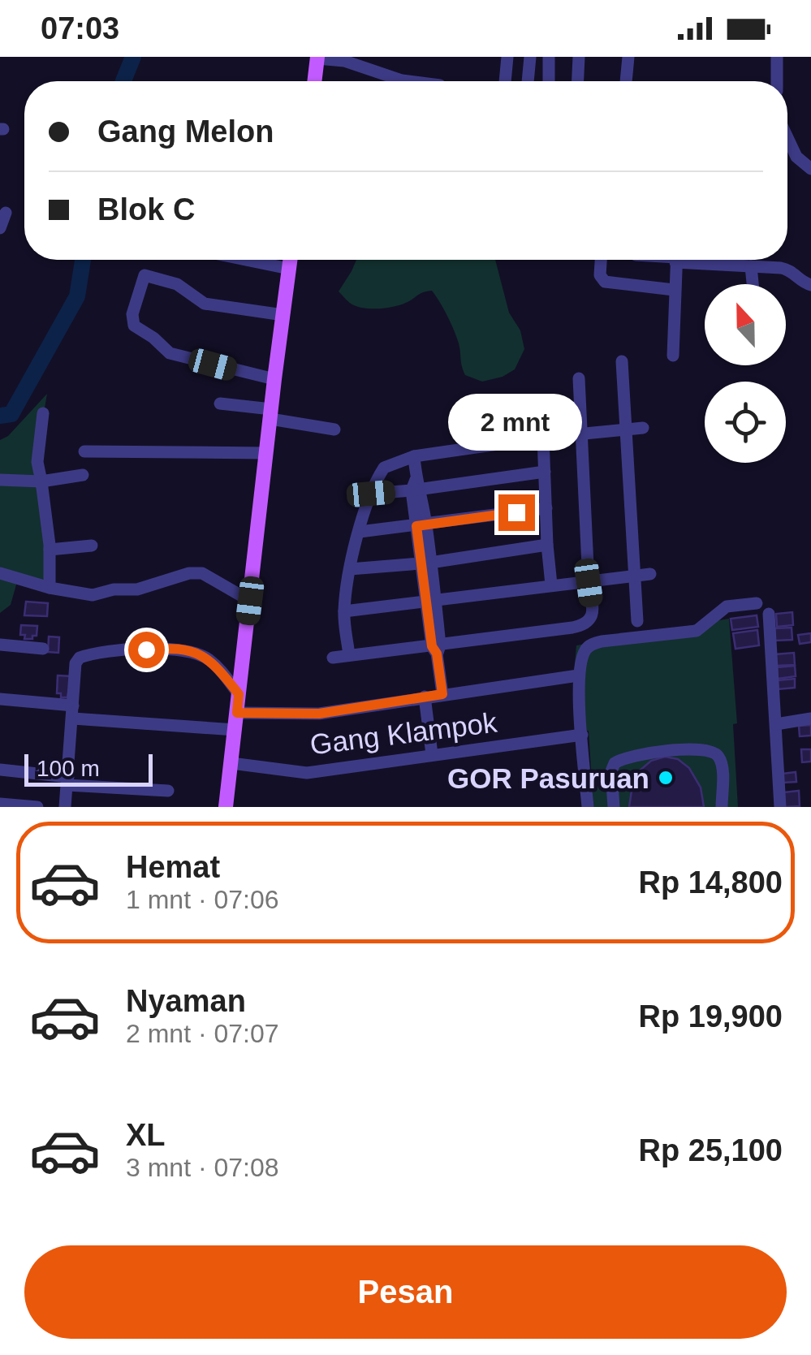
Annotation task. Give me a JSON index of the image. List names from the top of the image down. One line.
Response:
{"streets":{"street":["Gang Klampok"]},"places":["GOR Pasuruan"],"scale_bar":"100 m","north":"top","page":{"status":"07:03","banner":["Gang Melon","Blok C"],"bubble":"2 mnt","scale":"100 m","list":[{"name":"Hemat","note":"1 mnt · 07:06","value":"Rp 14,800"},{"name":"Nyaman","note":"2 mnt · 07:07","value":"Rp 19,900"},{"name":"XL","note":"3 mnt · 07:08","value":"Rp 25,100"}],"buttons":"Pesan"}}
